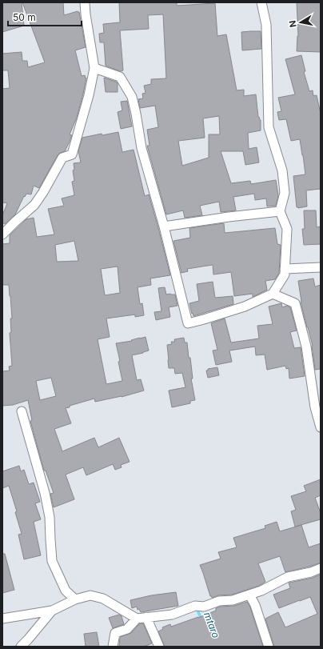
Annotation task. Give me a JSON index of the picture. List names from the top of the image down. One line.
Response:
{"water":["mtaro"],"scale_bar":"50 m","north":"left"}
